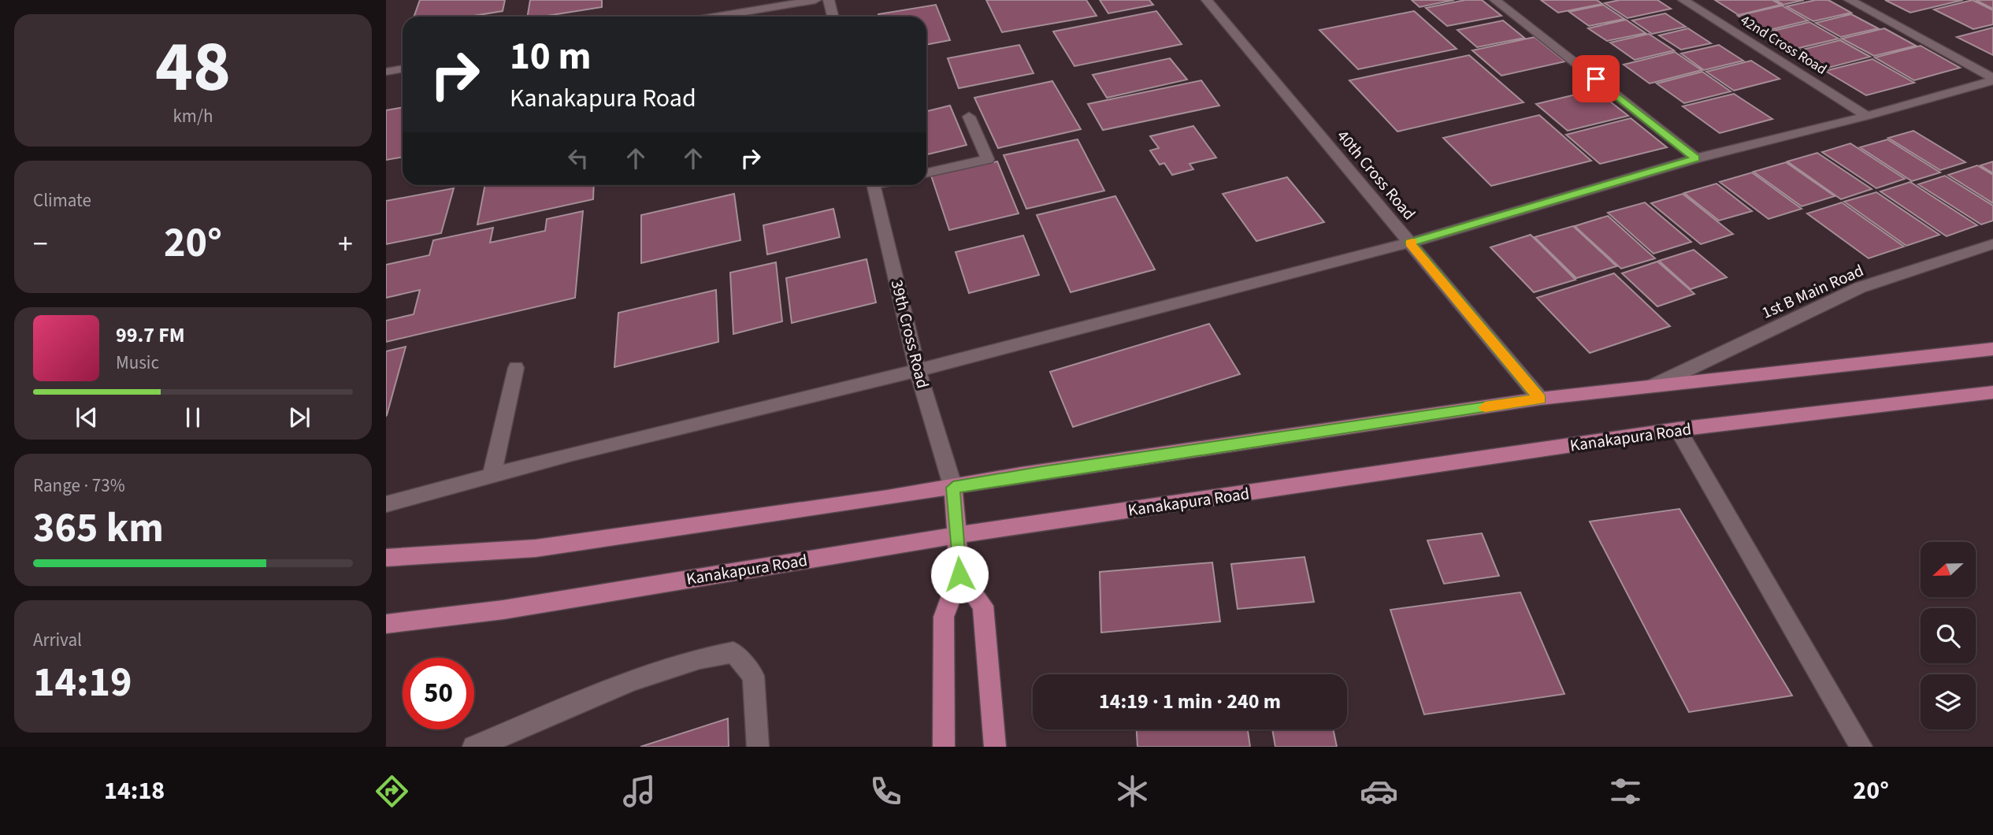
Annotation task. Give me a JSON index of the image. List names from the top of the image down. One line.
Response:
{"streets":{"main road":["Kanakapura Road"],"street":["42nd Cross Road","40th Cross Road","1st B Main Road","39th Cross Road"]},"north":"left","page":{"tile":[["48","km/h"],"Climate",["Range · 73%","365 km"],["Arrival","14:19"]],"turn":["10 m","Kanakapura Road"],"heat":["−","20°","+"],"song":["99.7 FM","Music"],"limit":"50","trip":"14:19 · 1 min · 240 m","tabs":["14:18","20°"]}}
